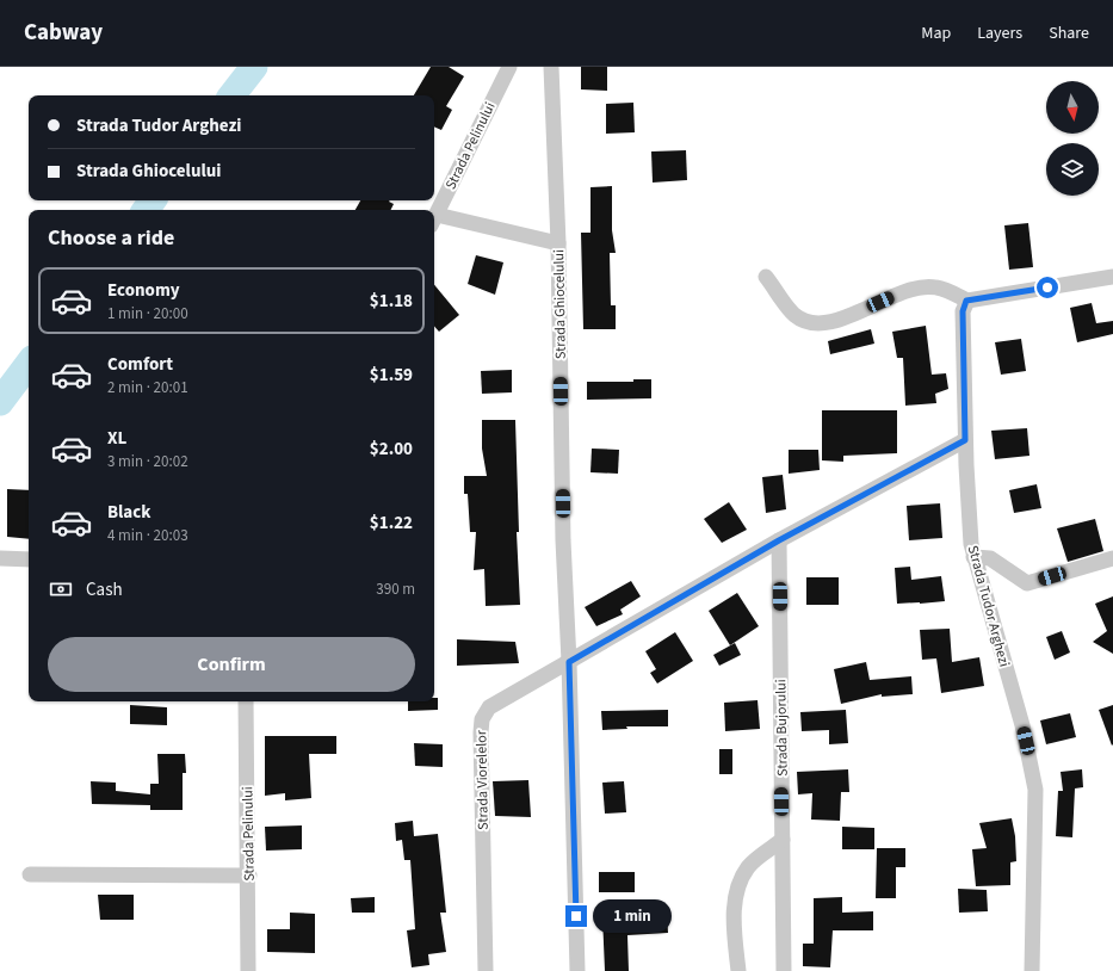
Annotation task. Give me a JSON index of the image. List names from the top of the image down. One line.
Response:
{"streets":{"street":["Strada Pelinului","Strada Ghiocelului","Strada Tudor Arghezi","Strada Bujorului","Strada Viorelelor"]},"crossings":[["Strada Ghiocelului","Strada Viorelelor"],["Strada Tudor Arghezi","Strada Viorelelor"],["Strada Bujorului","Strada Viorelelor"]],"north":"bottom","page":{"header":"Cabway","nav":["Map","Layers","Share"],"banner":["Strada Tudor Arghezi","Strada Ghiocelului"],"heading":"Choose a ride","list":[{"name":"Economy","note":"1 min · 20:00","value":"$1.18"},{"name":"Comfort","note":"2 min · 20:01","value":"$1.59"},{"name":"XL","note":"3 min · 20:02","value":"$2.00"},{"name":"Black","note":"4 min · 20:03","value":"$1.22"}],"pay":["Cash","390 m"],"buttons":"Confirm","bubble":"1 min"}}
